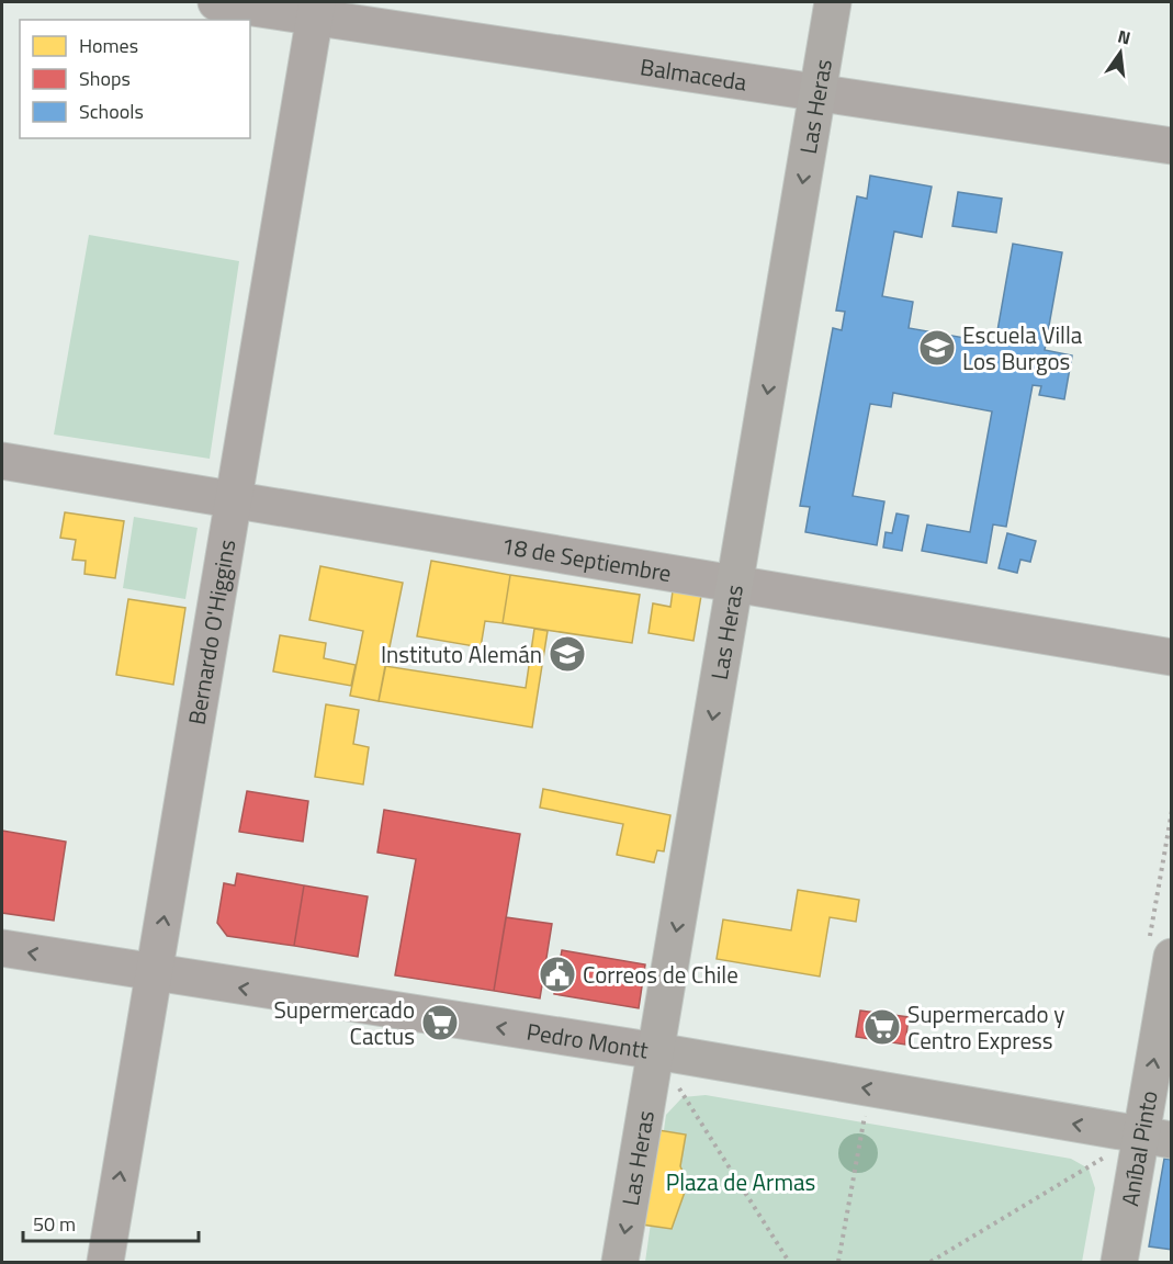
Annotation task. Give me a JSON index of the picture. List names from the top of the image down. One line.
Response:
{"streets":{"main road":["Las Heras","Pedro Montt","Aníbal Pinto"],"street":["Balmaceda","18 de Septiembre","Bernardo O'Higgins"]},"crossings":[["Balmaceda","Las Heras"],["Balmaceda","Bernardo O'Higgins"],["Las Heras","18 de Septiembre"],["Las Heras","Pedro Montt"],["18 de Septiembre","Bernardo O'Higgins"],["Bernardo O'Higgins","Pedro Montt"],["Pedro Montt","Aníbal Pinto"]],"one_way":["Las Heras","Bernardo O'Higgins","Pedro Montt","Aníbal Pinto"],"parks":["Plaza de Armas"],"places":{"school or university":["Escuela Villa Los Burgos","Instituto Alemán"],"public building":["Correos de Chile"],"supermarket":["Supermercado Cactus","Supermercado y Centro Express"]},"legend":["Homes","Shops","Schools"],"scale_bar":"50 m","north":"top"}
